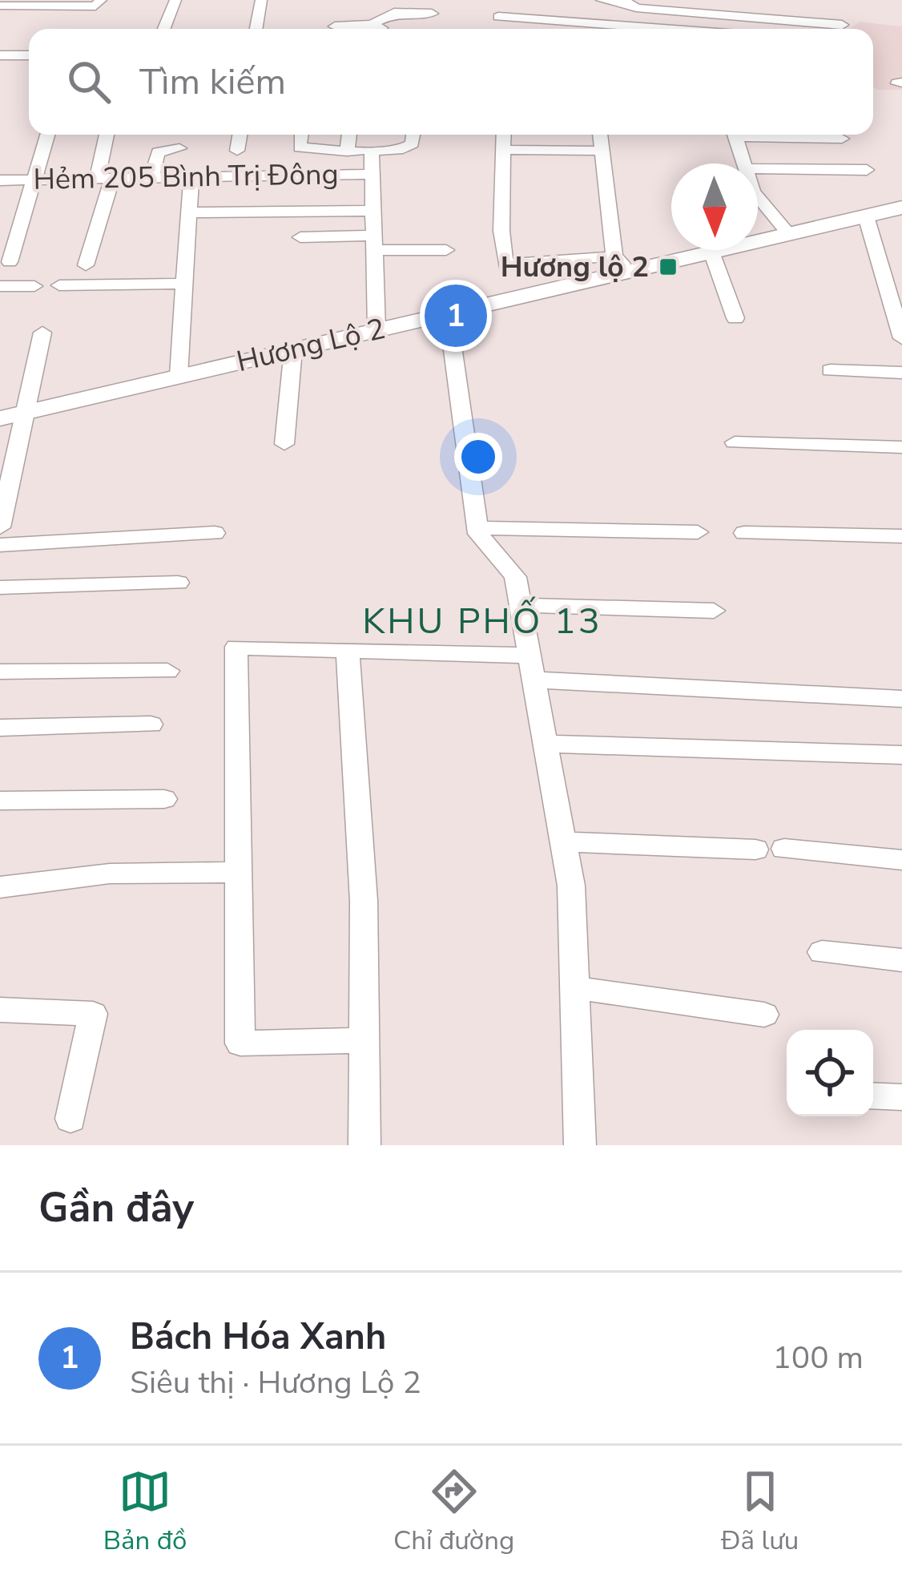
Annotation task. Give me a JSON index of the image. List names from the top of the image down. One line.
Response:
{"streets":{"main road":["Hương Lộ 2"],"street":["Hẻm 205 Bình Trị Đông"]},"districts":["KHU PHỐ 13"],"places":{"transit":["Hương lộ 2"]},"north":"bottom","page":{"search":"Tìm kiếm","pins":"1","heading":"Gần đây","list":[{"mark":"1","name":"Bách Hóa Xanh","note":"Siêu thị · Hương Lộ 2","value":"100 m"}],"nav":["Bản đồ","Chỉ đường","Đã lưu"]}}
